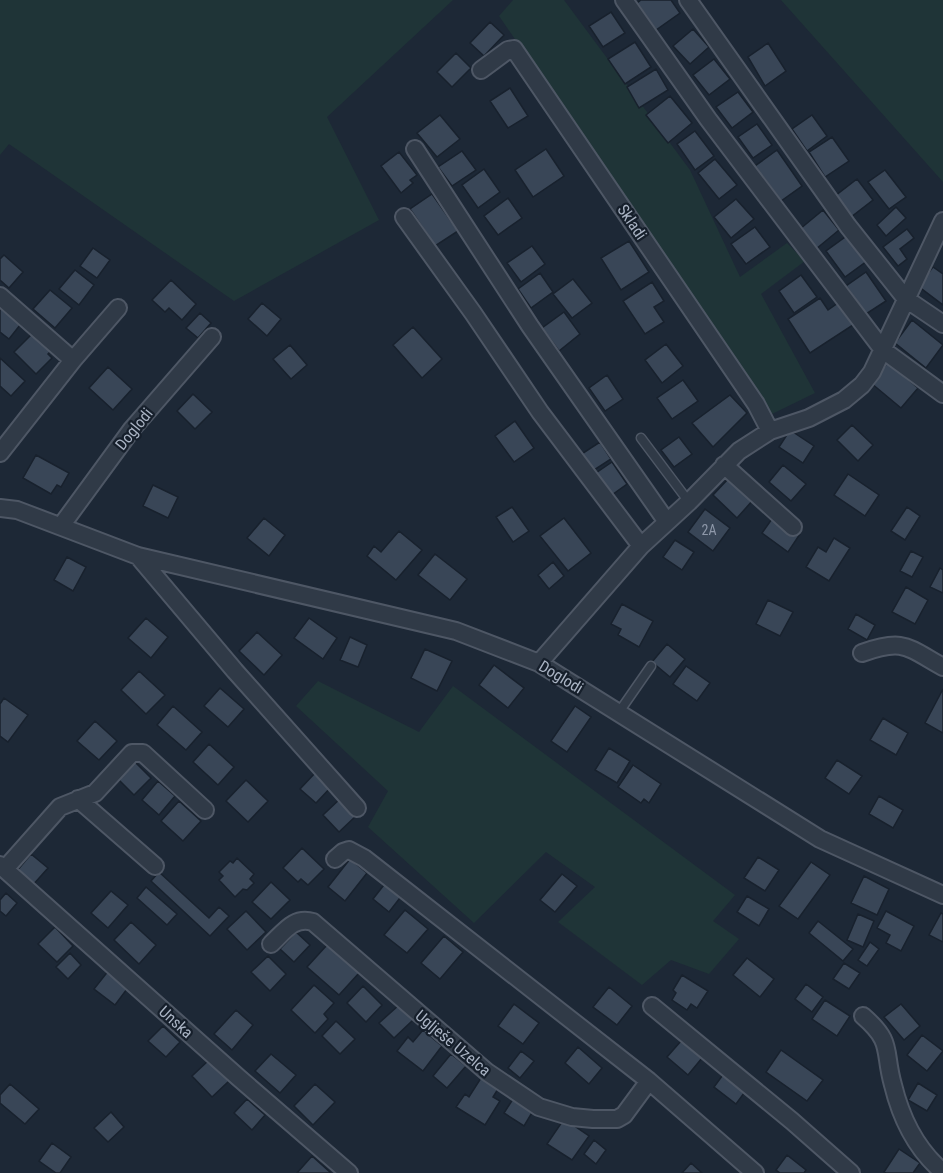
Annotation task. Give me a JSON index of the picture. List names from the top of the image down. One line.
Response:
{"streets":{"street":["Skladi","Doglodi","Unska","Uglješe Uzelca"]},"house_numbers":["2A"]}
